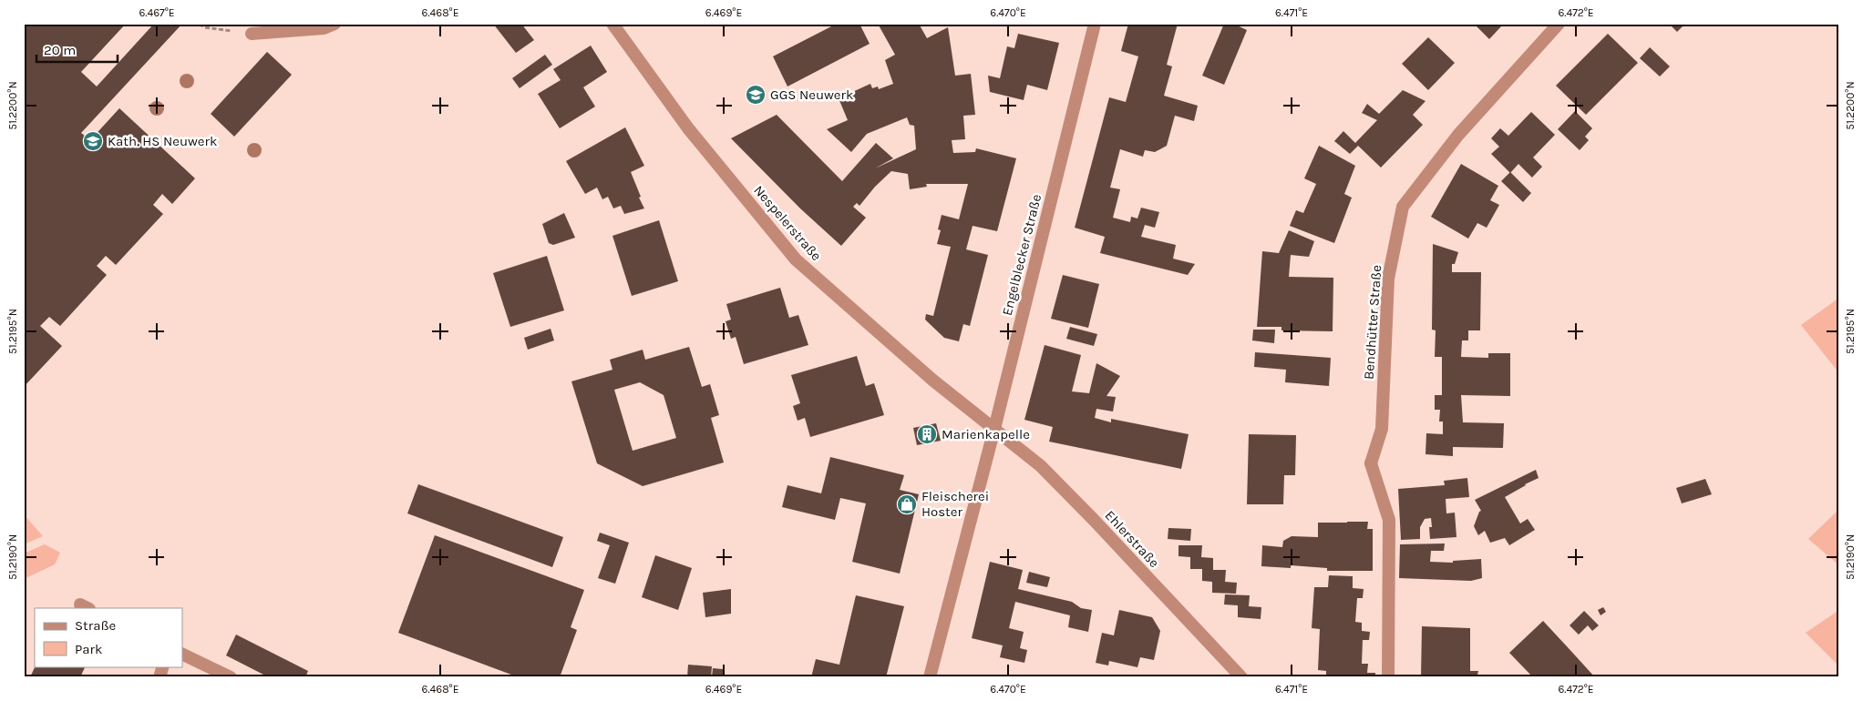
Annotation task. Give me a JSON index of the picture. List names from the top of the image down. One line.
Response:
{"streets":{"street":["Nespelerstraße","Engelblecker Straße","Bendhütter Straße","Ehlerstraße"]},"crossings":[["Nespelerstraße","Engelblecker Straße"],["Nespelerstraße","Ehlerstraße"],["Engelblecker Straße","Ehlerstraße"]],"places":{"school or university":["GGS Neuwerk","Kath. HS Neuwerk"],"building":["Marienkapelle"],"shop":["Fleischerei Hoster"]},"legend":["Straße","Park"],"scale_bar":"20 m","coordinates":["6.467°E","6.468°E","6.469°E","6.470°E","6.471°E","6.472°E","51.2200°N","51.2195°N","51.2190°N"]}
